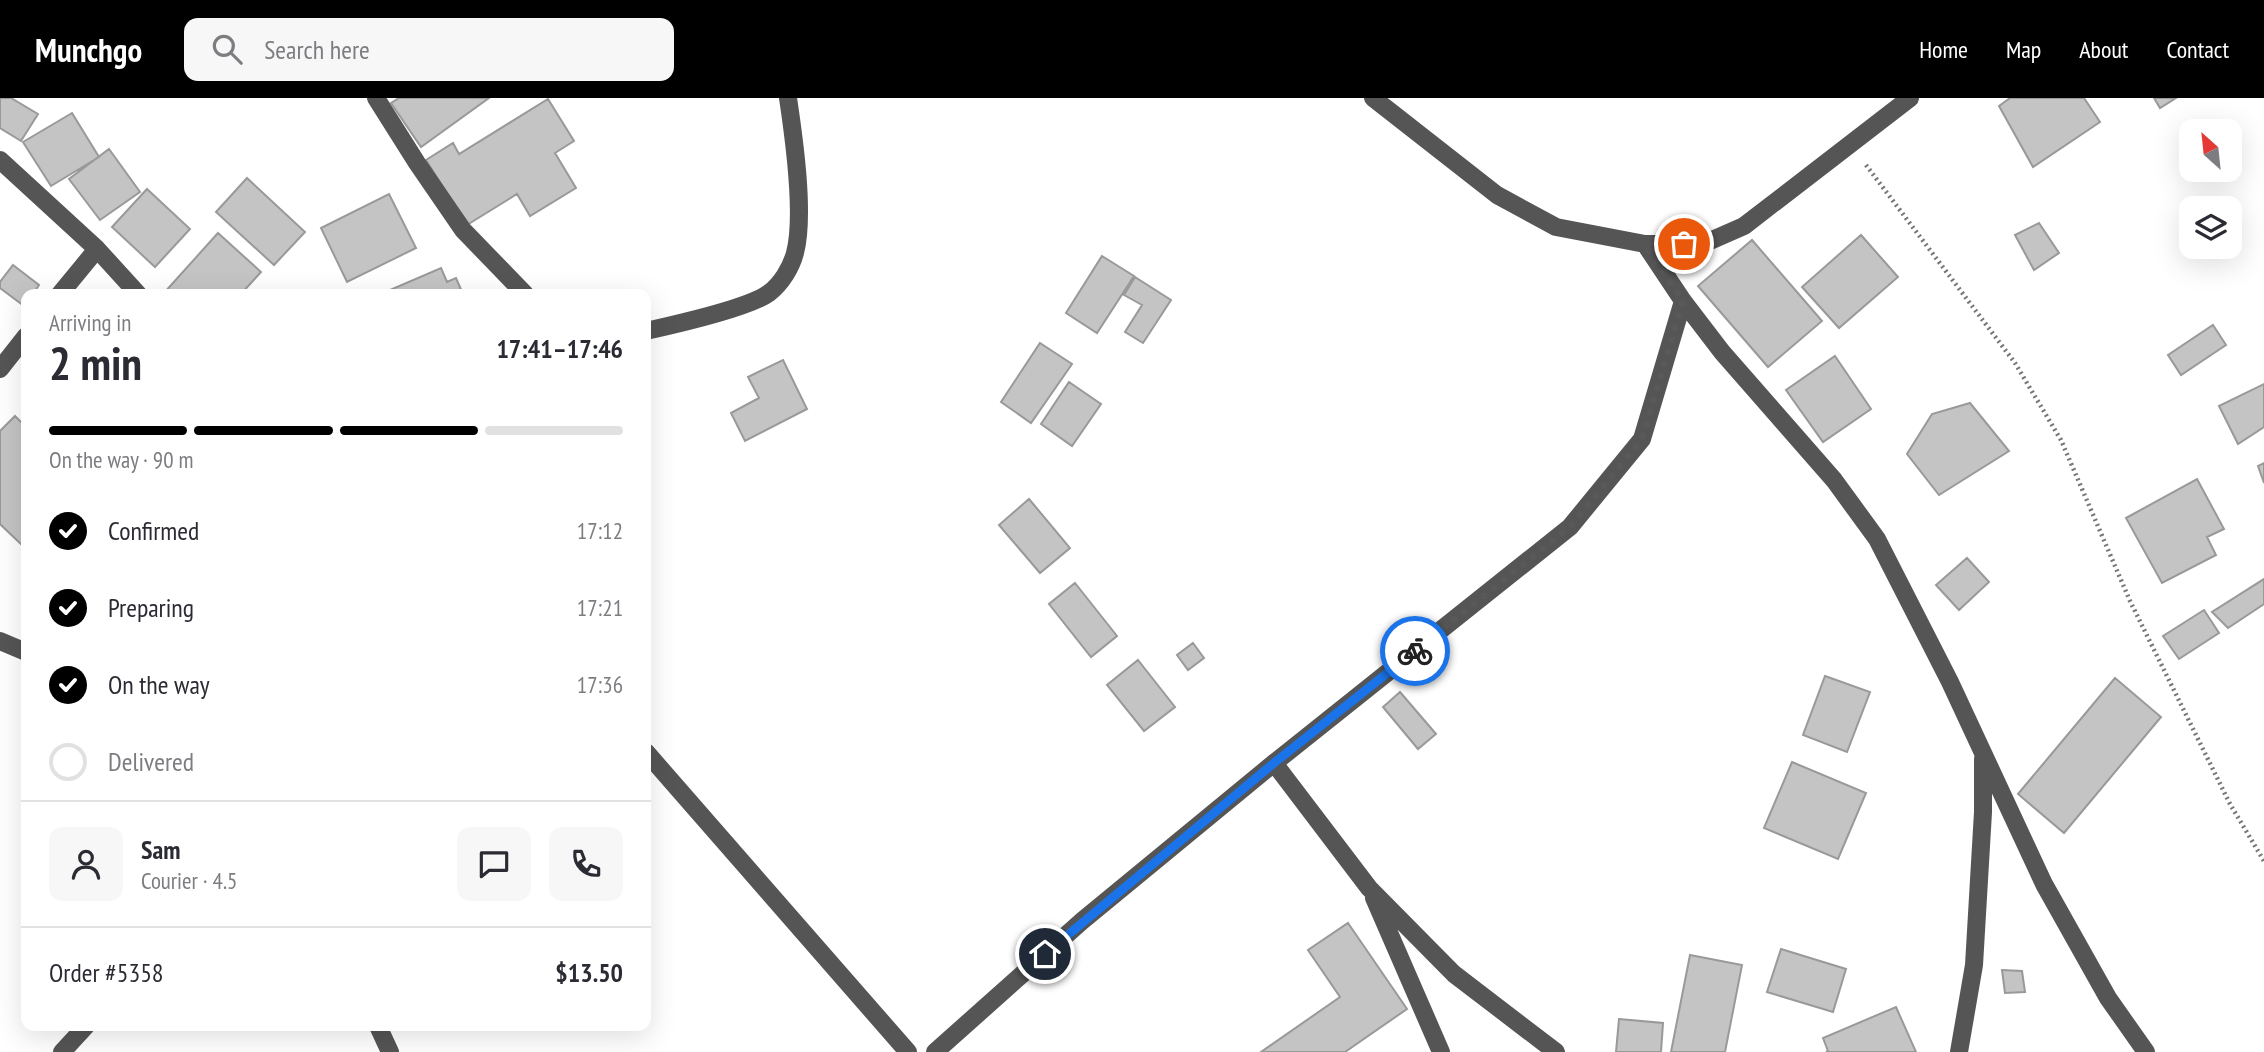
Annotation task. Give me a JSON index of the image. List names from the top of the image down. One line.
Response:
{"north":"top left","page":{"header":"Munchgo","search":"Search here","nav":["Home","Map","About","Contact"],"heading":["2 min","Arriving in","17:41–17:46"],"panel":["Sam","Courier · 4.5","Order #5358","$13.50"],"bar":"On the way · 90 m","list":[["Confirmed","17:12"],["Preparing","17:21"],["On the way","17:36"],"Delivered"]}}
